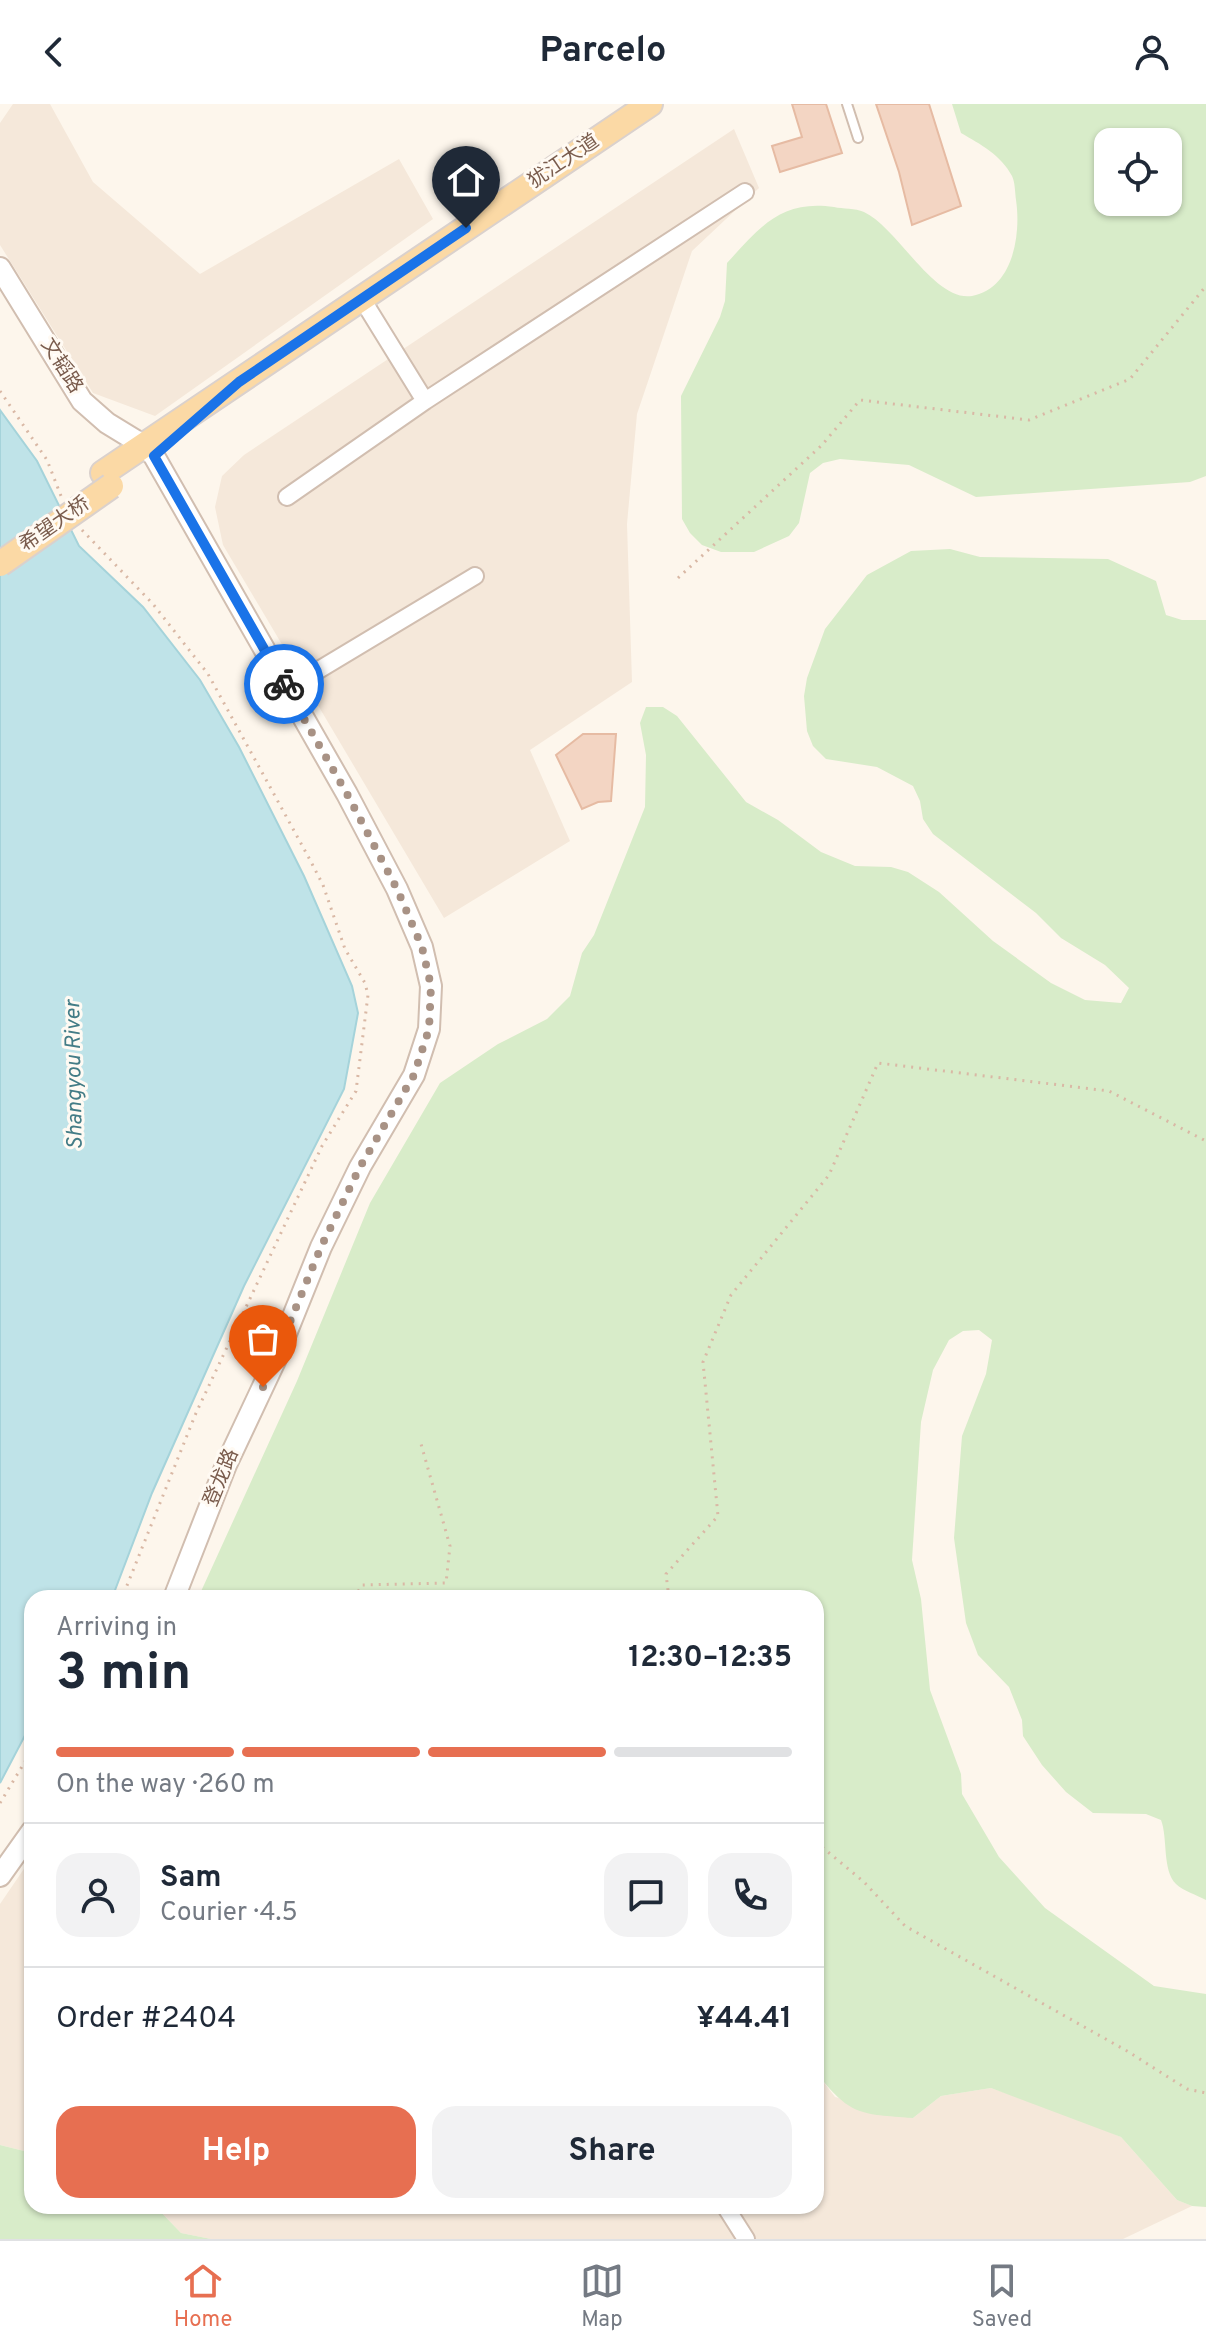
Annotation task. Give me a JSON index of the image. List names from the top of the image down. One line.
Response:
{"streets":{"main road":["犹江大道","希望大桥"],"street":["文韬路","登龙路"]},"crossings":[["犹江大道","文韬路"],["犹江大道","希望大桥"],["犹江大道","登龙路"],["文韬路","登龙路"]],"water":["Shangyou River"],"page":{"header":"Parcelo","heading":["3 min","Arriving in","12:30–12:35"],"panel":["Sam","Courier · 4.5","Order #2404","¥44.41"],"bar":"On the way · 260 m","buttons":["Help","Share"],"tabs":["Home","Map","Saved"]}}
